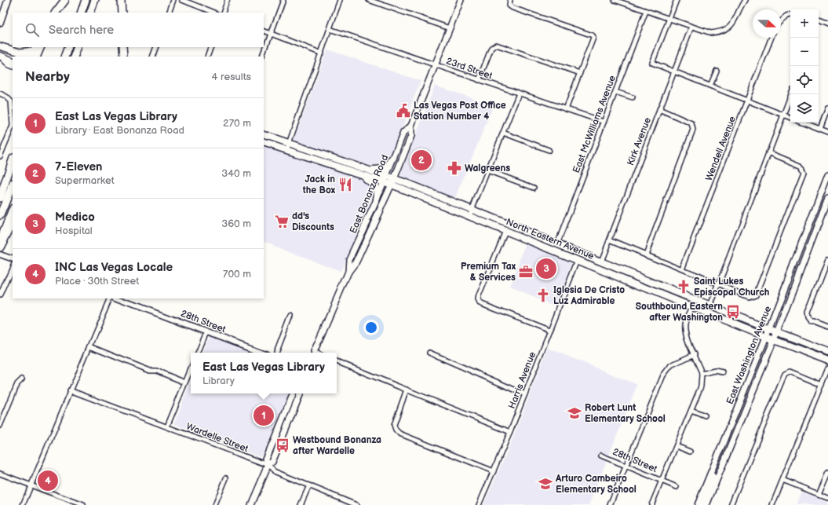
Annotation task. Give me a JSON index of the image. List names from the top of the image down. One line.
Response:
{"streets":{"main road":["East Bonanza Road","North Eastern Avenue","East Washington Avenue"],"street":["23rd Street","East McWilliams Avenue","Kirk Avenue","Wendell Avenue","28th Street","Harris Avenue","Wardelle Street"]},"crossings":[["23rd Street","East McWilliams Avenue"],["23rd Street","East Bonanza Road"],["East McWilliams Avenue","North Eastern Avenue"],["Kirk Avenue","North Eastern Avenue"],["East Bonanza Road","North Eastern Avenue"],["North Eastern Avenue","East Washington Avenue"],["North Eastern Avenue","Harris Avenue"]],"places":{"public building":["Las Vegas Post Office Station Number 4"],"pharmacy":["Walgreens"],"restaurant":["Jack in the Box"],"supermarket":["dd's Discounts"],"office":["Premium Tax & Services"],"church":["Saint Lukes Episcopal Church","Iglesia De Cristo Luz Admirable"],"bus stop":["Southbound Eastern after Washington","Westbound Bonanza after Wardelle"],"school or university":["Robert Lunt Elementary School","Arturo Cambeiro Elementary School"]},"north":"right","page":{"map_buttons":["+","−"],"search":"Search here","heading":["Nearby","4 results"],"list":[{"mark":"1","name":"East Las Vegas Library","note":"Library · East Bonanza Road","value":"270 m"},{"mark":"2","name":"7-Eleven","note":"Supermarket","value":"340 m"},{"mark":"3","name":"Medico","note":"Hospital","value":"360 m"},{"mark":"4","name":"INC Las Vegas Locale","note":"Place · 30th Street","value":"700 m"}],"pins":["2","3","1","4"],"popup":["East Las Vegas Library","Library"]}}
